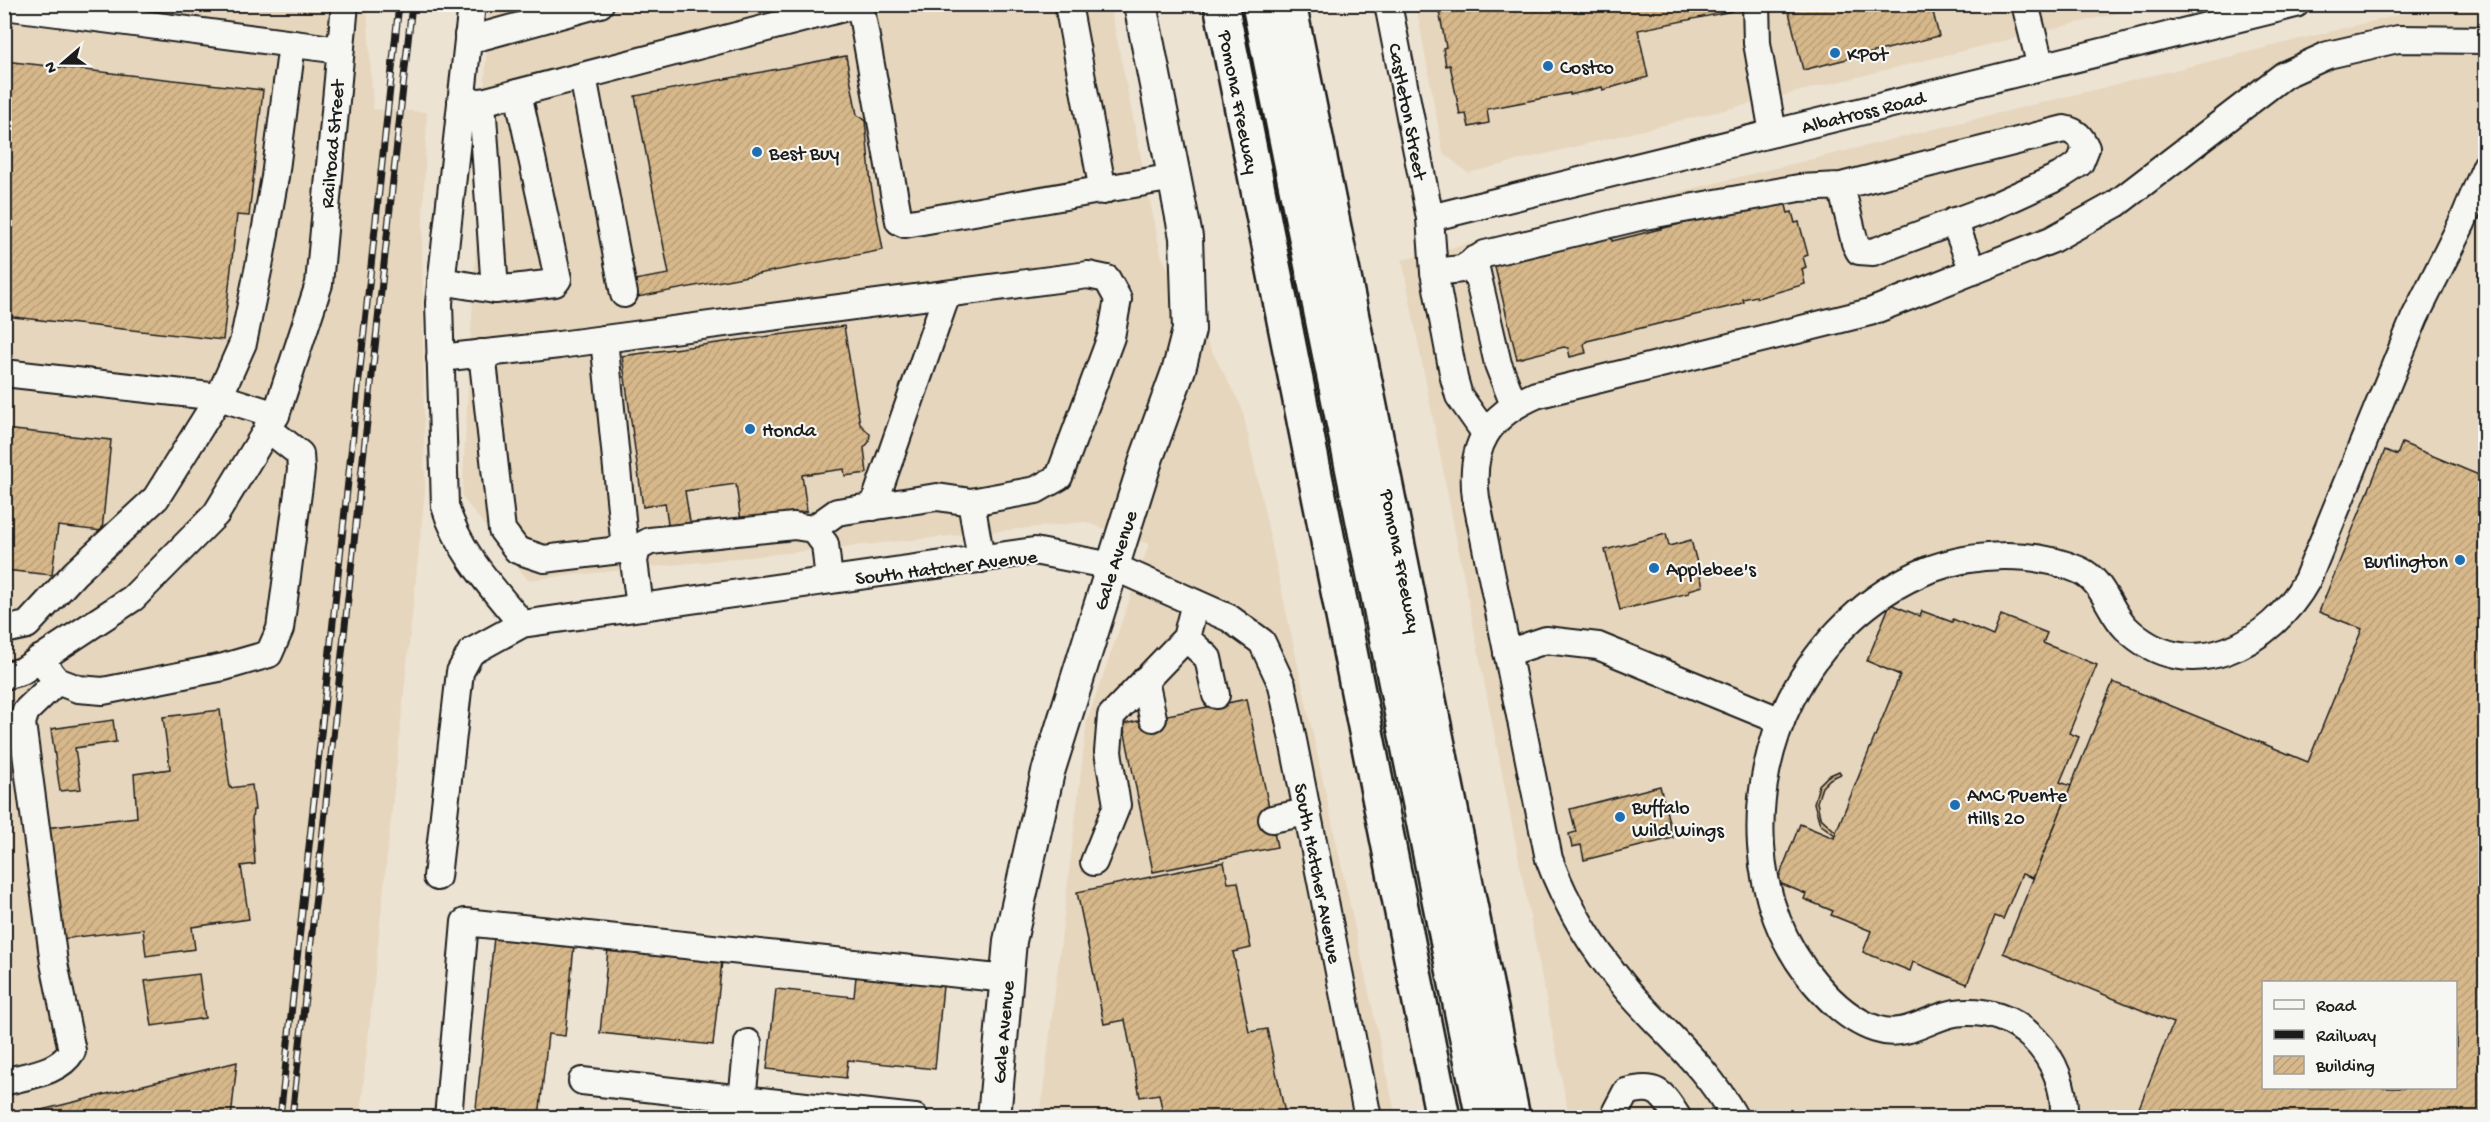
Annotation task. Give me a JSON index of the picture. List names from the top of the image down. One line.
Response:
{"streets":{"highway":["Pomona Freeway"],"main road":["Gale Avenue"],"street":["Castleton Street","Albatross Road","Railroad Street","South Hatcher Avenue"]},"crossings":[["Castleton Street","Albatross Road"],["Gale Avenue","South Hatcher Avenue"]],"places":["KPot","Costco","Best Buy","Honda","Burlington","Applebee's","AMC Puente Hills 20","Buffalo Wild Wings"],"legend":["Road","Railway","Building"],"north":"left"}
